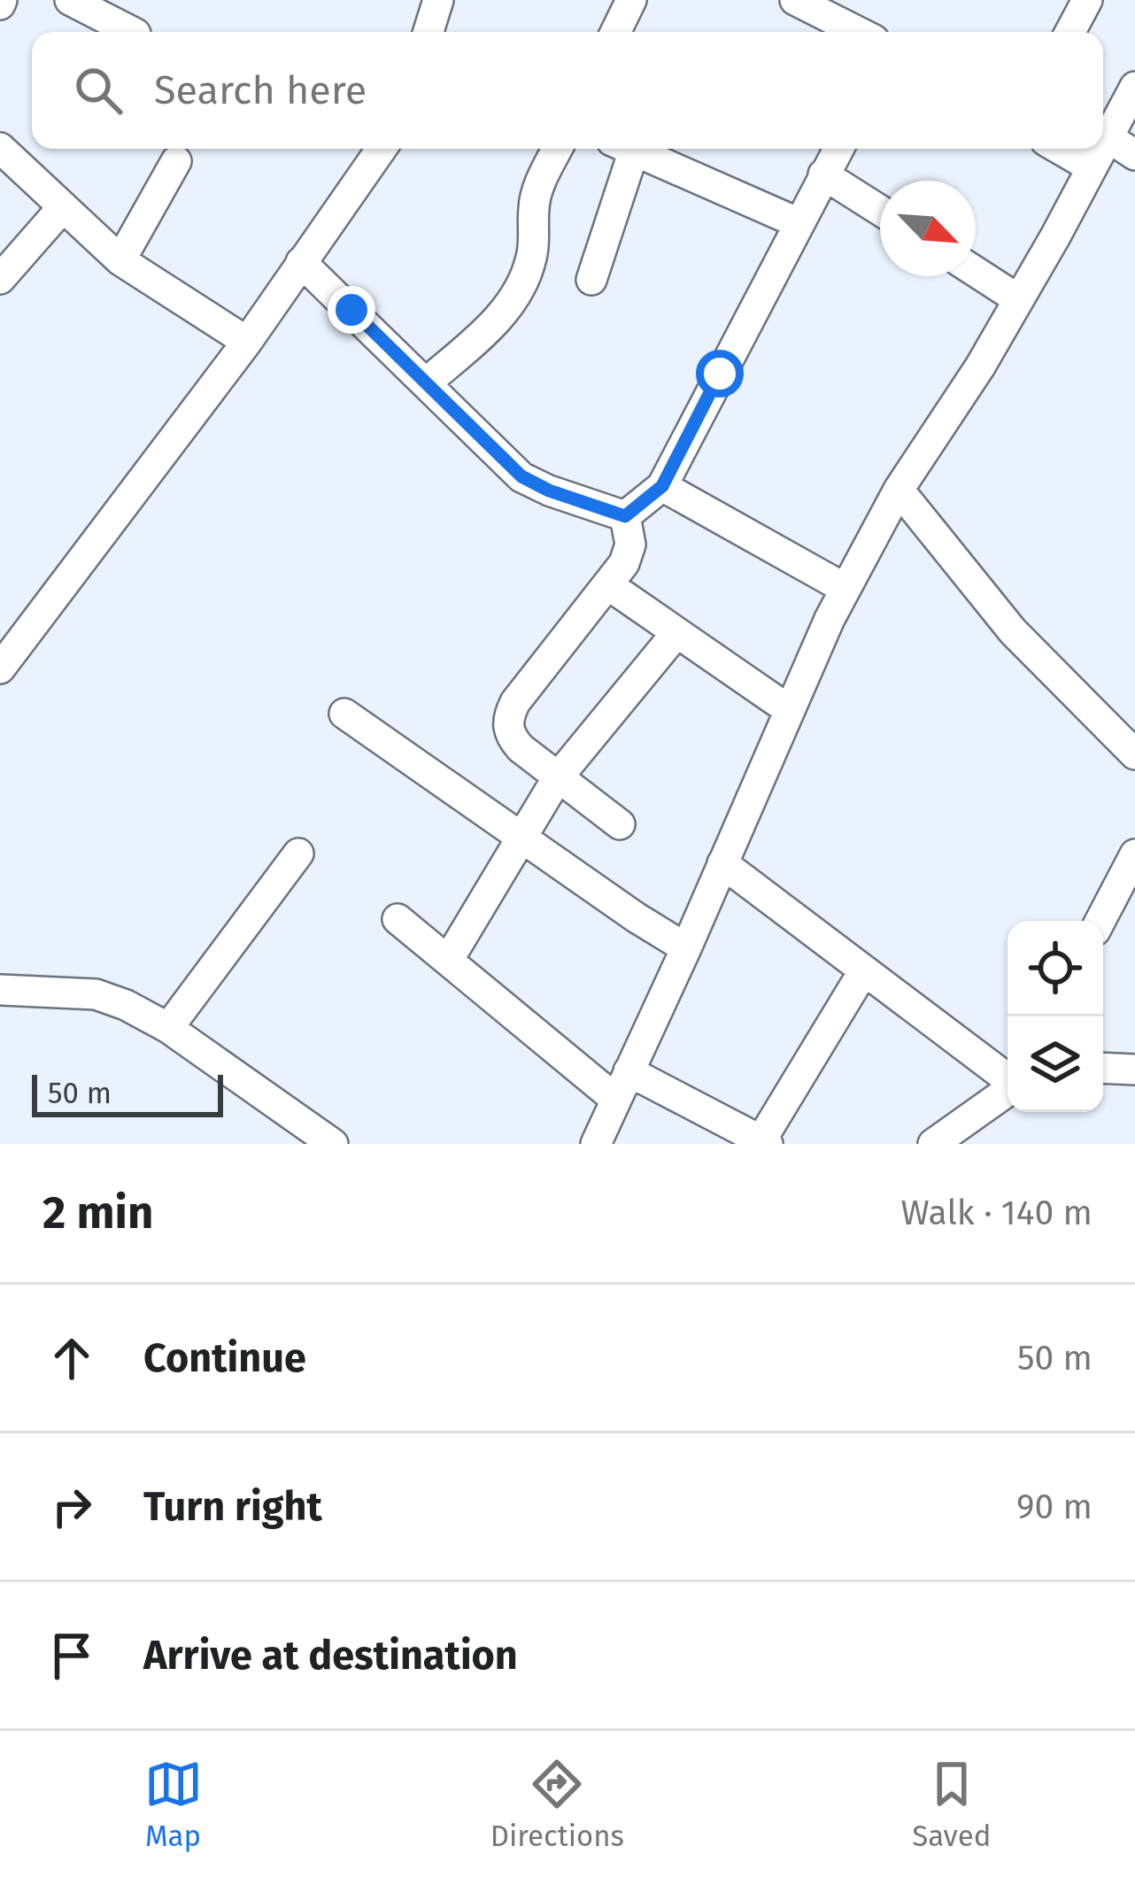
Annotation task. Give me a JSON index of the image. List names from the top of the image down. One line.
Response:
{"scale_bar":"50 m","north":"bottom right","page":{"search":"Search here","scale":"50 m","heading":["2 min","Walk · 140 m"],"list":[["Continue","50 m"],["Turn right","90 m"],"Arrive at destination"],"nav":["Map","Directions","Saved"]}}
